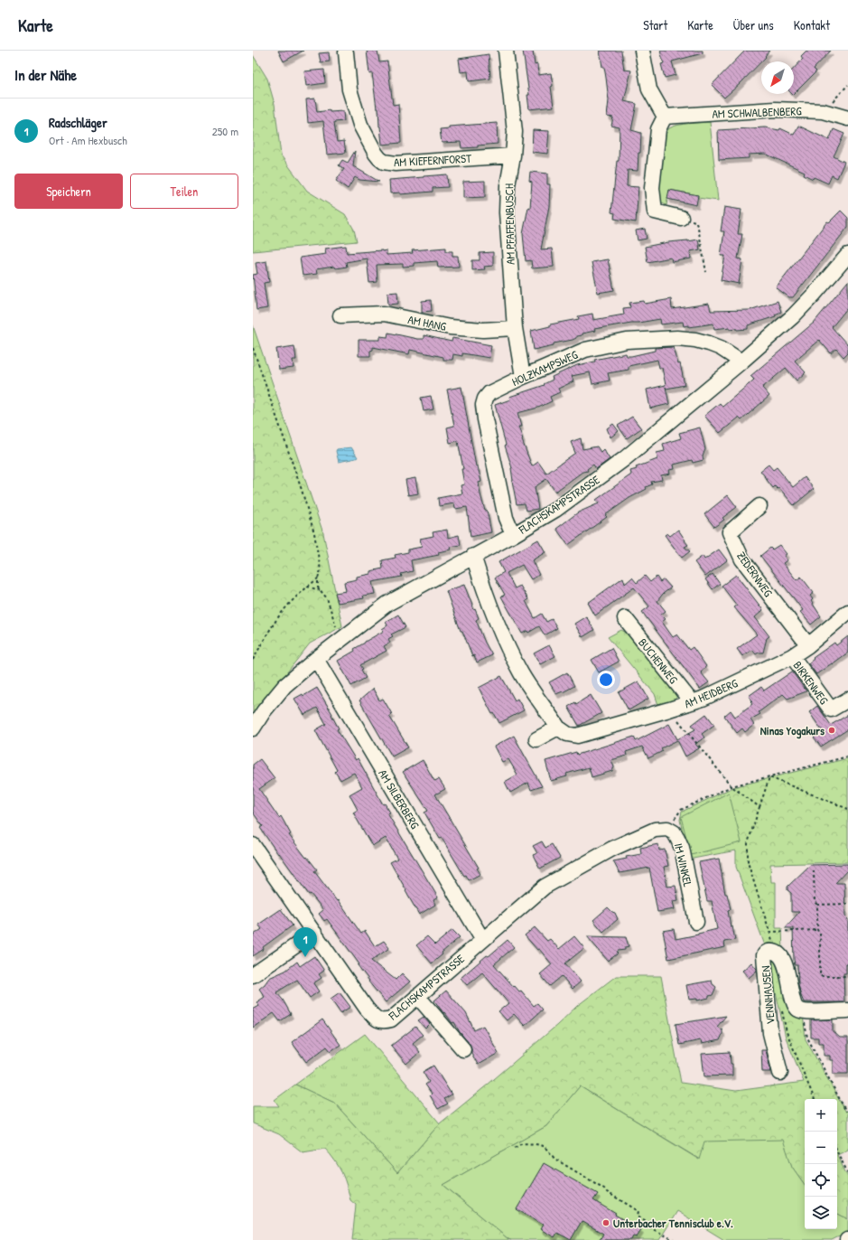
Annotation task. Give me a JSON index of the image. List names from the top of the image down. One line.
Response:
{"streets":{"street":["AM SCHWALBENBERG","AM KIEFERNFORST","AM PFAFFENBUSCH","AM HANG","HOLZKAMPSWEG","FLACHSKAMPSTRASSE","ZEDERNWEG","BUCHENWEG","BIRKENWEG","AM HEIDBERG","AM SILBERBERG","IM WINKEL","VENNHAUSEN"]},"crossings":[["AM KIEFERNFORST","AM PFAFFENBUSCH"],["AM PFAFFENBUSCH","AM HANG"],["AM PFAFFENBUSCH","HOLZKAMPSWEG"],["HOLZKAMPSWEG","FLACHSKAMPSTRASSE"],["FLACHSKAMPSTRASSE","AM SILBERBERG"],["FLACHSKAMPSTRASSE","IM WINKEL"],["ZEDERNWEG","AM HEIDBERG"],["BUCHENWEG","AM HEIDBERG"],["BIRKENWEG","AM HEIDBERG"]],"places":["Ninas Yogakurs","Unterbacher Tennisclub e.V."],"north":"bottom left","page":{"header":"Karte","nav":["Start","Karte","Über uns","Kontakt"],"heading":"In der Nähe","list":[{"mark":"1","name":"Radschläger","note":"Ort · Am Hexbusch","value":"250 m"}],"buttons":["Speichern","Teilen"],"pins":"1","map_buttons":["+","−"]}}
